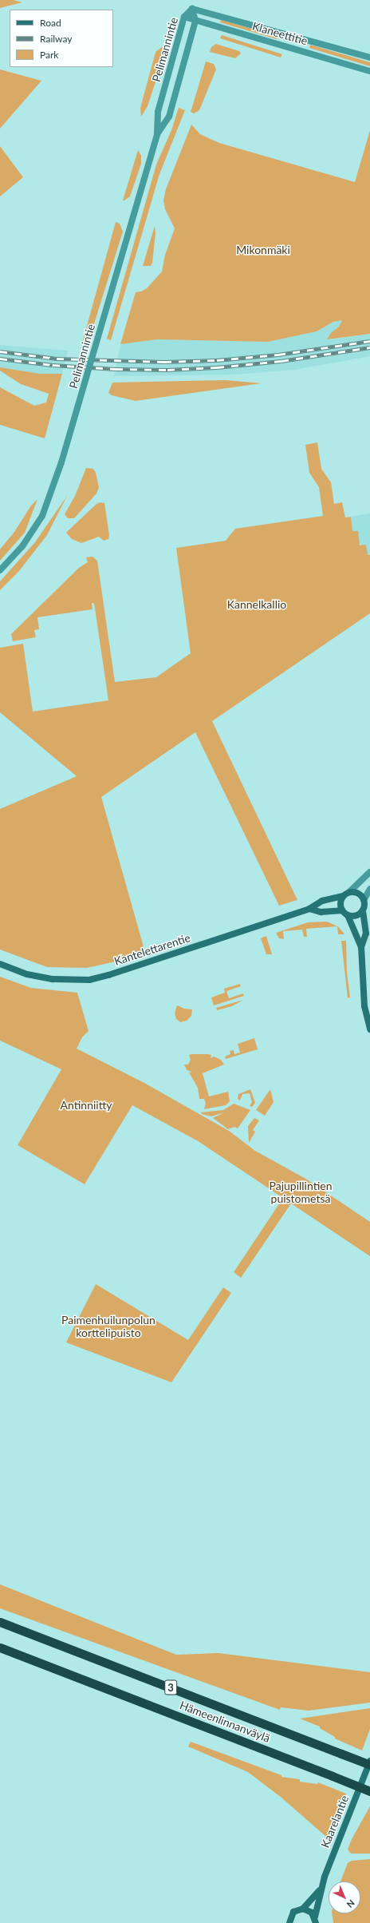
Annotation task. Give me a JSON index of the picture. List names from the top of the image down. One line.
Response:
{"streets":{"highway":["3","Hämeenlinnanväylä"],"main road":["Kantelettarentie","Kaarelantie"],"street":["Klaneettitie","Pelimannintie"]},"crossings":[["Klaneettitie","Pelimannintie"]],"parks":["Mikonmäki","Kannelkallio","Antinniitty","Pajupillintien puistometsä","Paimenhuilunpolun korttelipuisto"],"legend":["Road","Railway","Park"],"north":"bottom right"}
